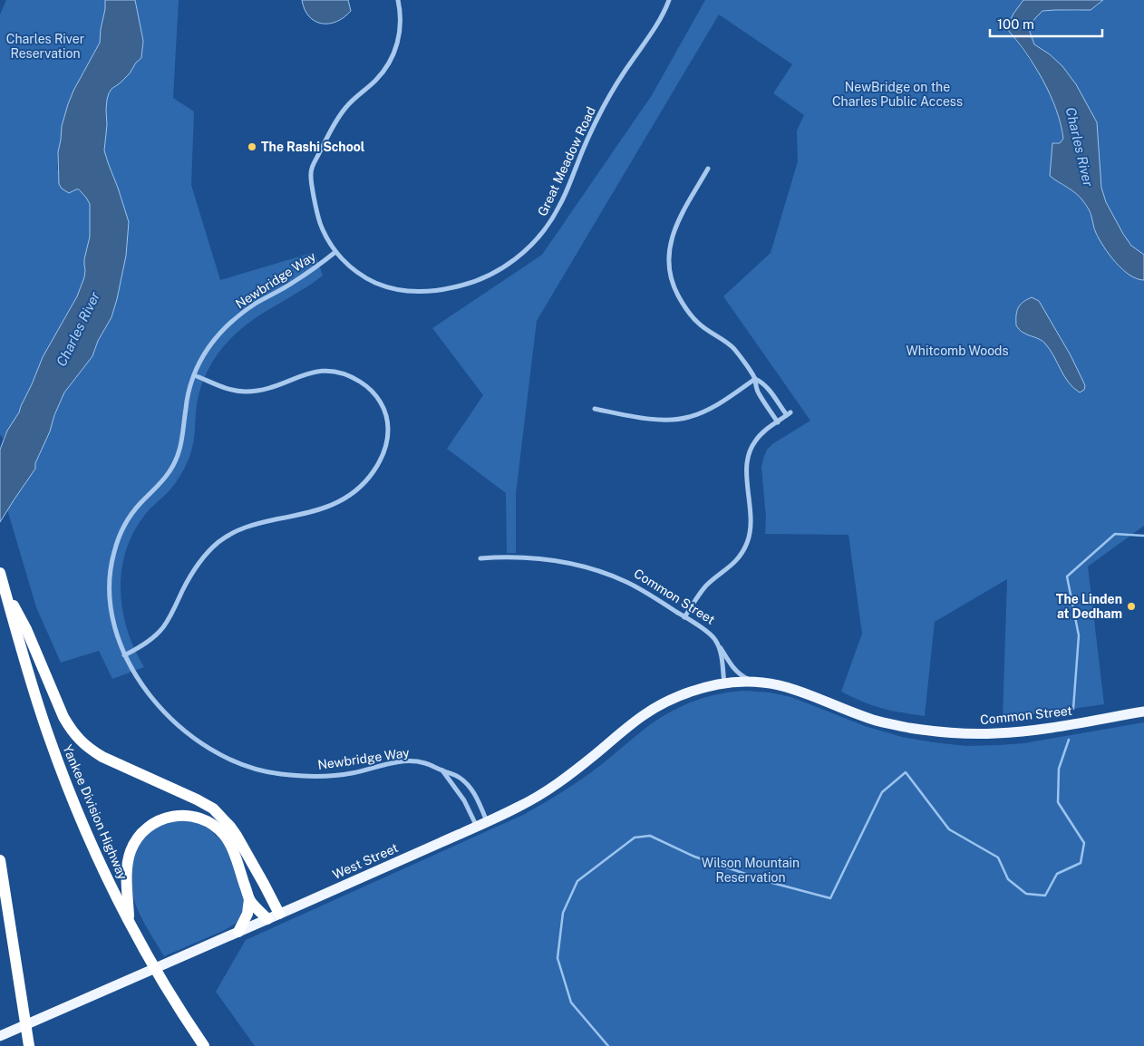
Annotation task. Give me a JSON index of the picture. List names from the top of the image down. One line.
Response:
{"streets":{"highway":["Yankee Division Highway"],"main road":["Common Street","West Street"],"street":["Great Meadow Road","Newbridge Way"]},"crossings":[["Great Meadow Road","Newbridge Way"],["Newbridge Way","West Street"],["Common Street","West Street"]],"water":["Charles River"],"parks":["Charles River Reservation","NewBridge on the Charles Public Access","Whitcomb Woods","Wilson Mountain Reservation"],"places":["The Rashi School","The Linden at Dedham"],"scale_bar":"100 m"}
